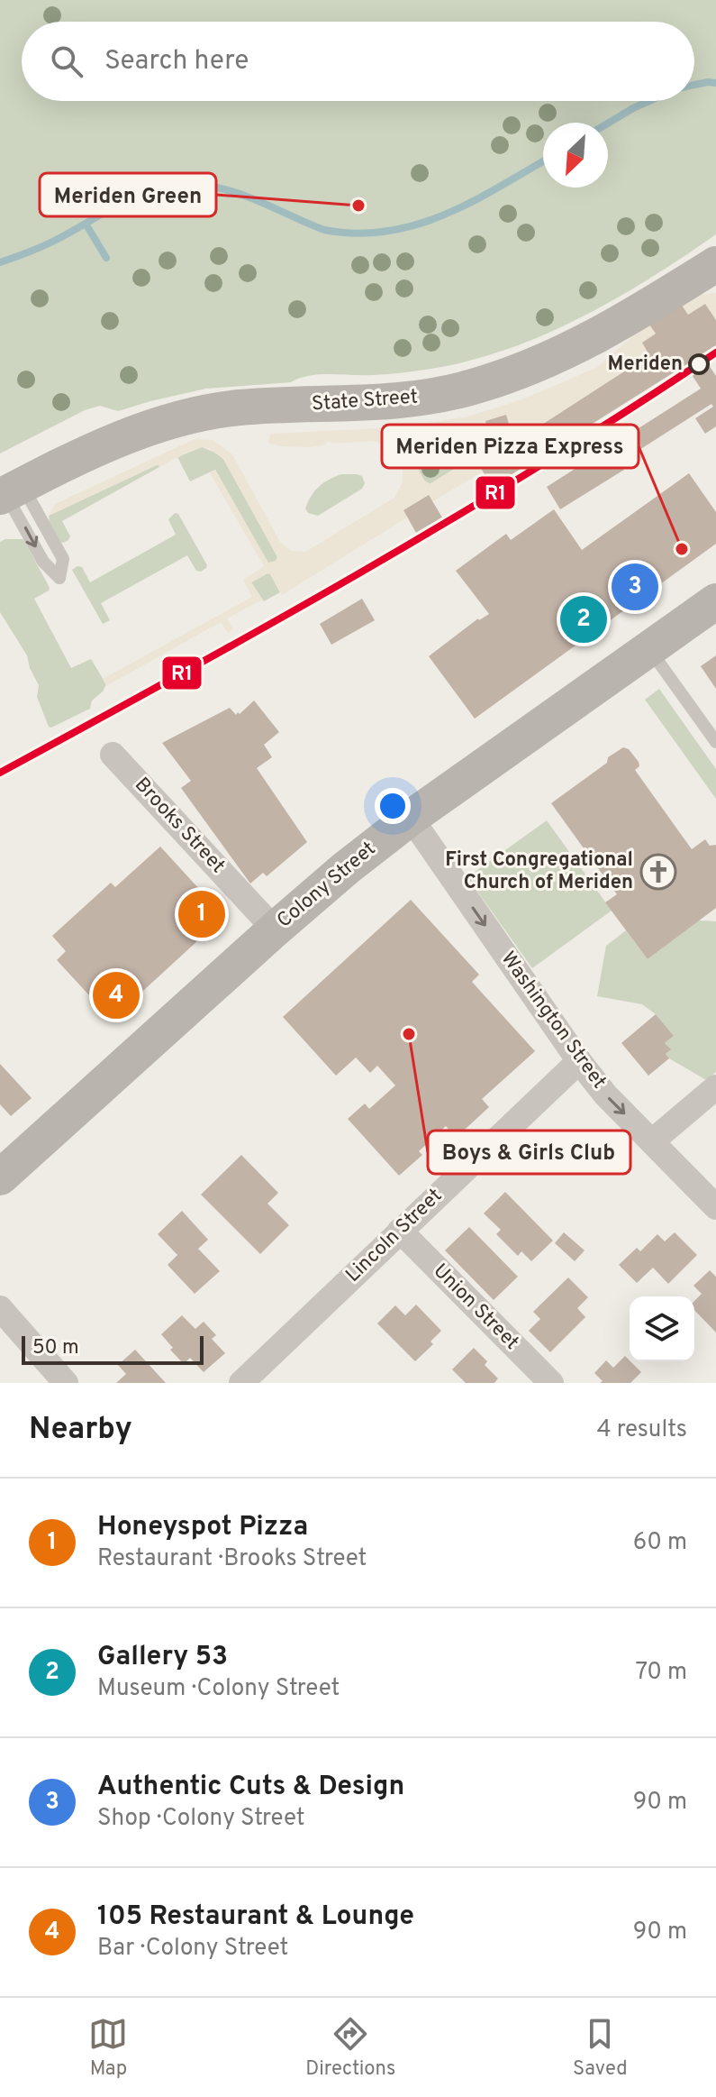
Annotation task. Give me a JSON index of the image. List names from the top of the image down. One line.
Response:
{"streets":{"main road":["State Street","Colony Street"],"street":["Brooks Street","Washington Street","Lincoln Street","Union Street"]},"crossings":[["Brooks Street","Colony Street"],["Colony Street","Washington Street"],["Washington Street","Lincoln Street"],["Lincoln Street","Union Street"]],"one_way":["Washington Street"],"places":{"other":["Meriden Green","Meriden","Meriden Pizza Express","Boys & Girls Club"],"church":["First Congregational Church of Meriden"]},"lines":["transit line R1"],"scale_bar":"50 m","north":"bottom left","page":{"search":"Search here","pins":["3","2","1","4"],"scale":"50 m","heading":["Nearby","4 results"],"list":[{"mark":"1","name":"Honeyspot Pizza","note":"Restaurant · Brooks Street","value":"60 m"},{"mark":"2","name":"Gallery 53","note":"Museum · Colony Street","value":"70 m"},{"mark":"3","name":"Authentic Cuts & Design","note":"Shop · Colony Street","value":"90 m"},{"mark":"4","name":"105 Restaurant & Lounge","note":"Bar · Colony Street","value":"90 m"}],"nav":["Map","Directions","Saved"]}}
